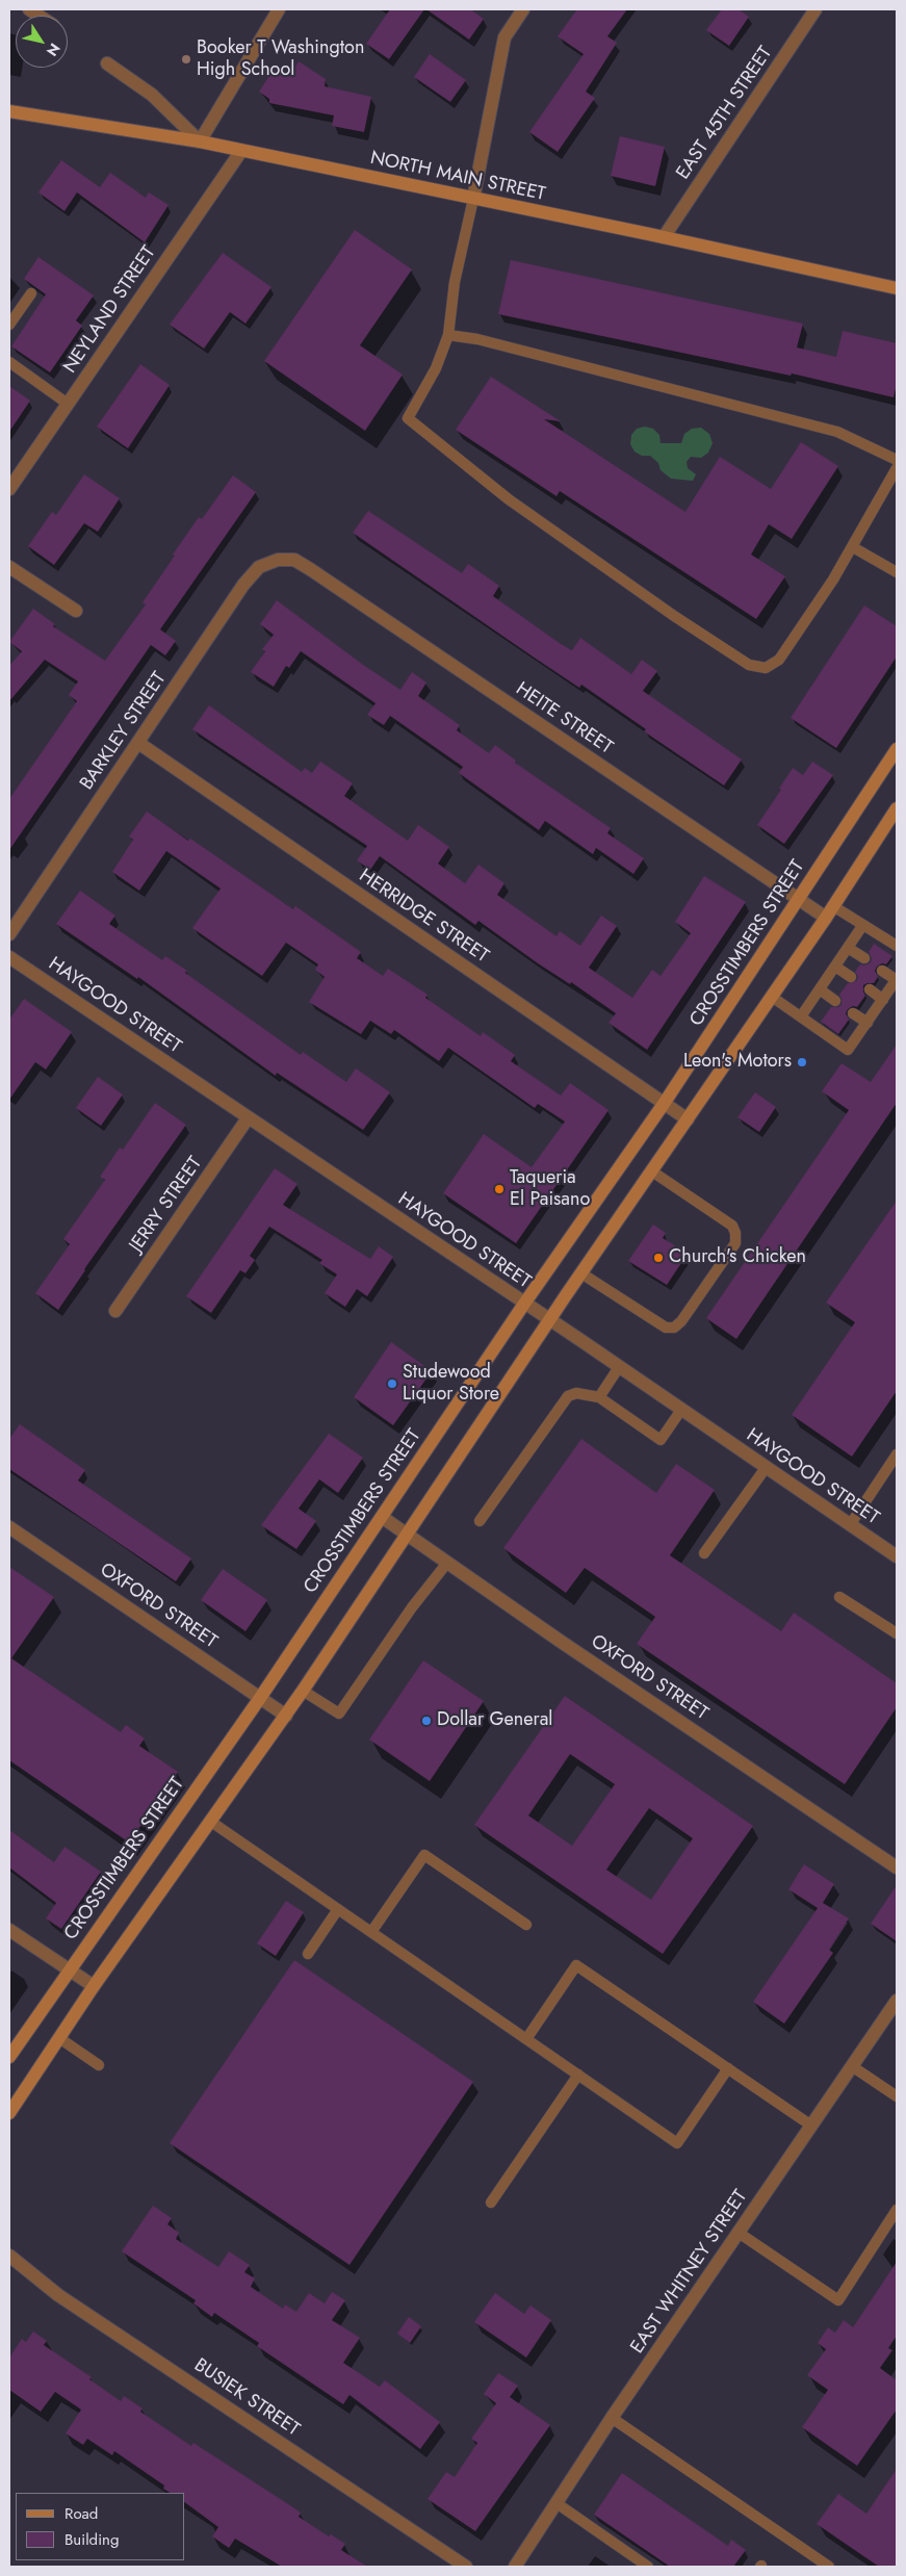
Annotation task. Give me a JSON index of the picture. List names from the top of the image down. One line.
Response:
{"streets":{"main road":["NORTH MAIN STREET","CROSSTIMBERS STREET"],"street":["EAST 45TH STREET","NEYLAND STREET","HEITE STREET","BARKLEY STREET","HERRIDGE STREET","HAYGOOD STREET","JERRY STREET","OXFORD STREET","EAST WHITNEY STREET","BUSIEK STREET"]},"crossings":[["EAST 45TH STREET","NORTH MAIN STREET"],["NORTH MAIN STREET","NEYLAND STREET"],["HEITE STREET","BARKLEY STREET"],["HEITE STREET","CROSSTIMBERS STREET"],["BARKLEY STREET","HERRIDGE STREET"],["HERRIDGE STREET","CROSSTIMBERS STREET"],["CROSSTIMBERS STREET","HAYGOOD STREET"],["CROSSTIMBERS STREET","OXFORD STREET"],["HAYGOOD STREET","JERRY STREET"]],"places":["Booker T Washington High School","Leon's Motors","Taqueria El Paisano","Church's Chicken","Studewood Liquor Store","Dollar General"],"legend":["Road","Building"],"north":"bottom right"}
